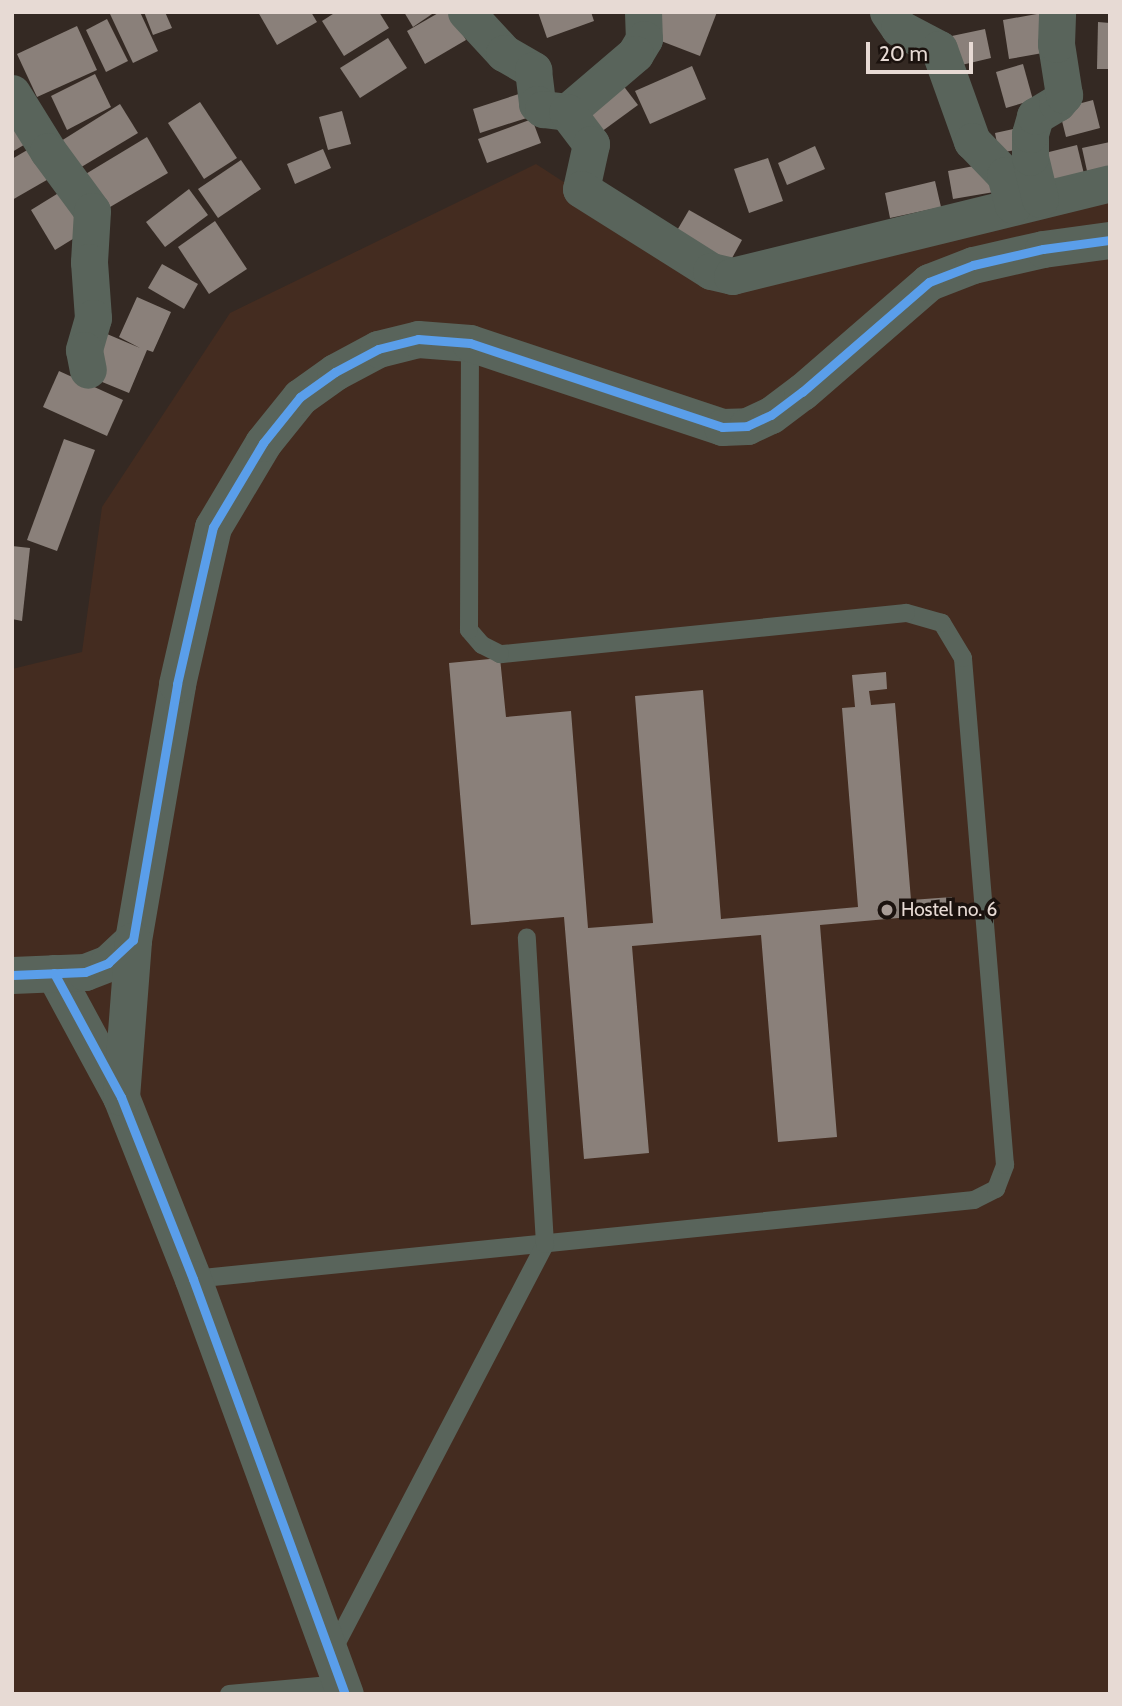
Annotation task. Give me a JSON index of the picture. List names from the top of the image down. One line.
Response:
{"places":["Hostel no. 6"],"scale_bar":"20 m"}
